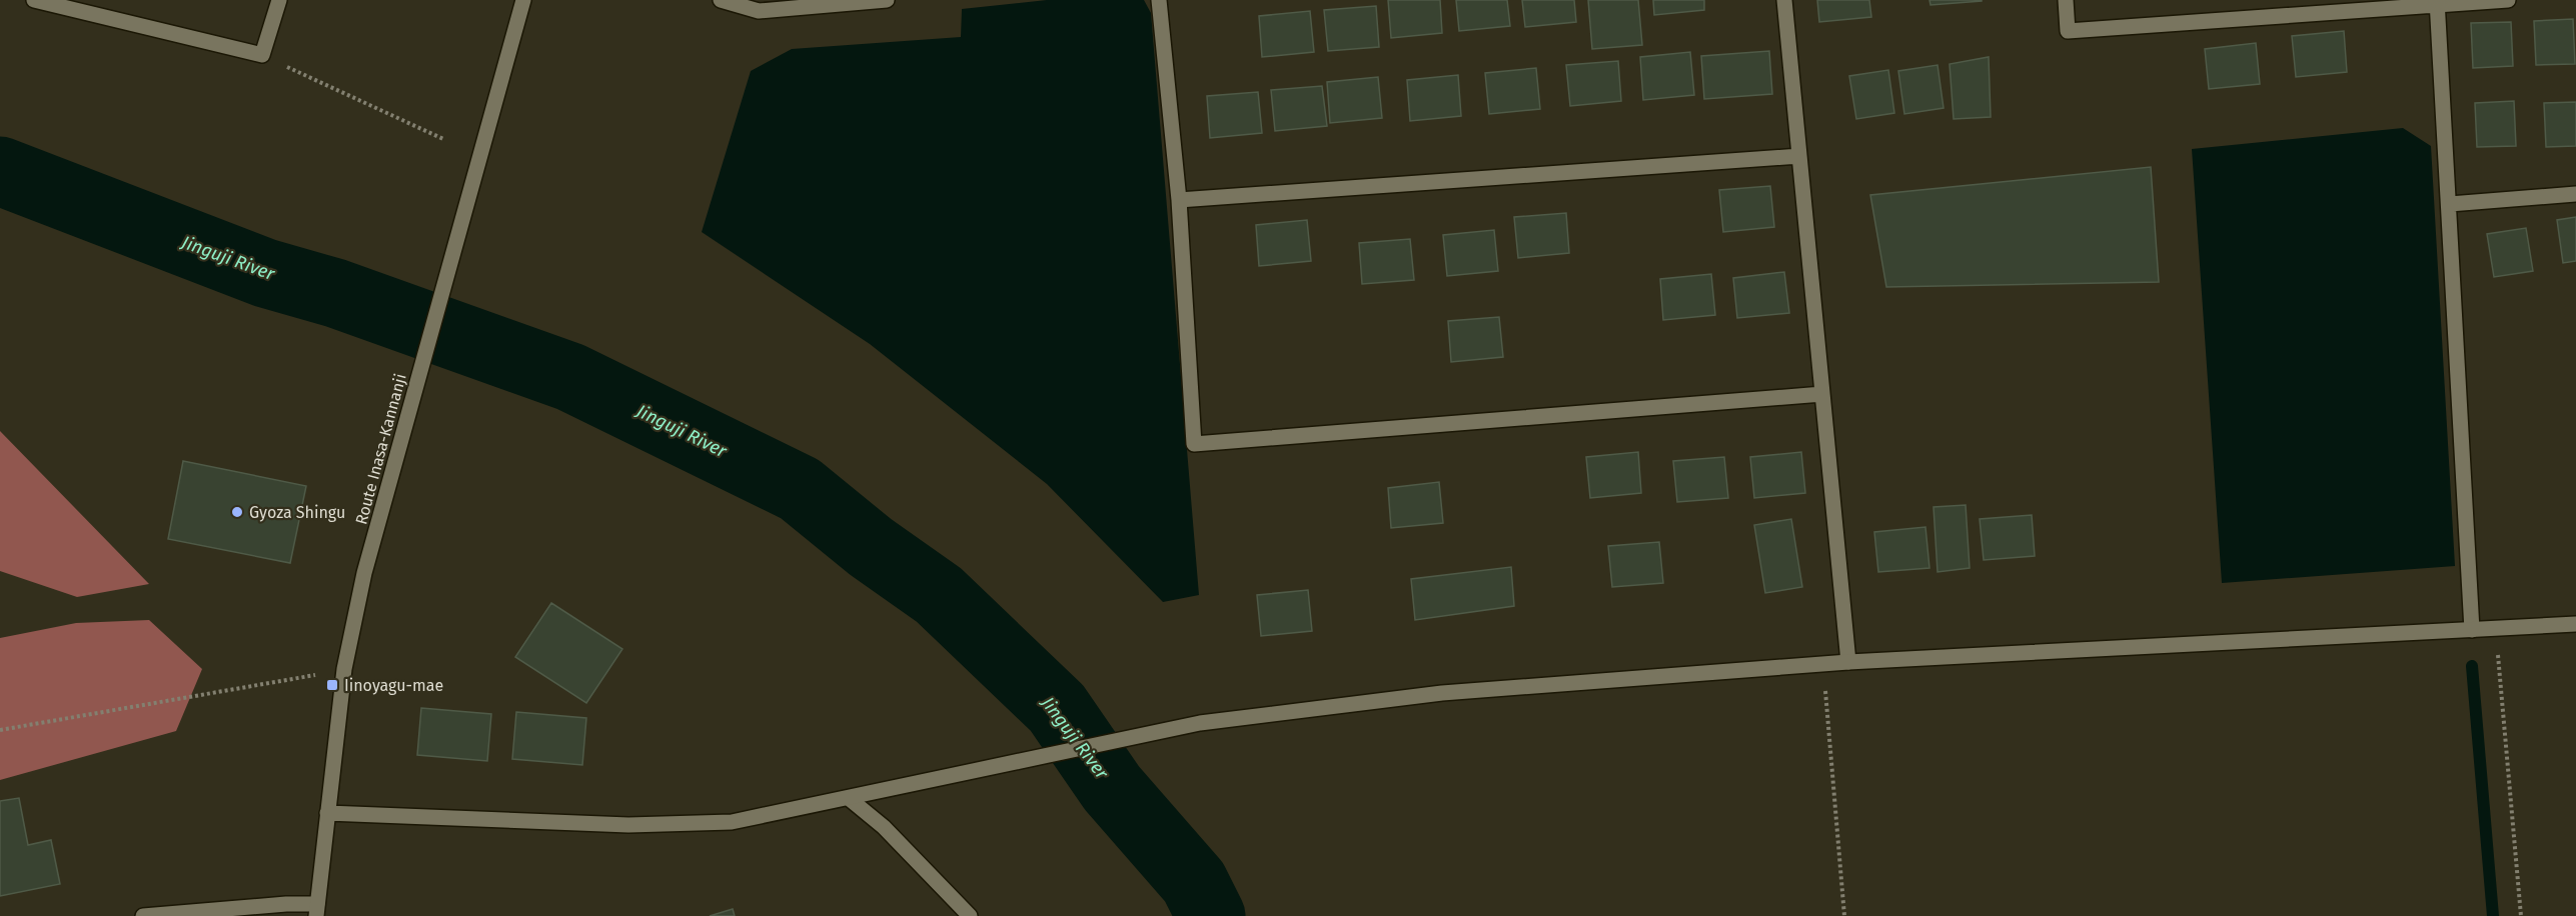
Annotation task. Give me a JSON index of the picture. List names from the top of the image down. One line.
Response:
{"streets":{"street":["Route Inasa-Kannanji"]},"water":["Jinguji River"],"places":{"other":["Gyoza Shingu"],"transit":["Iinoyagu-mae"]}}
